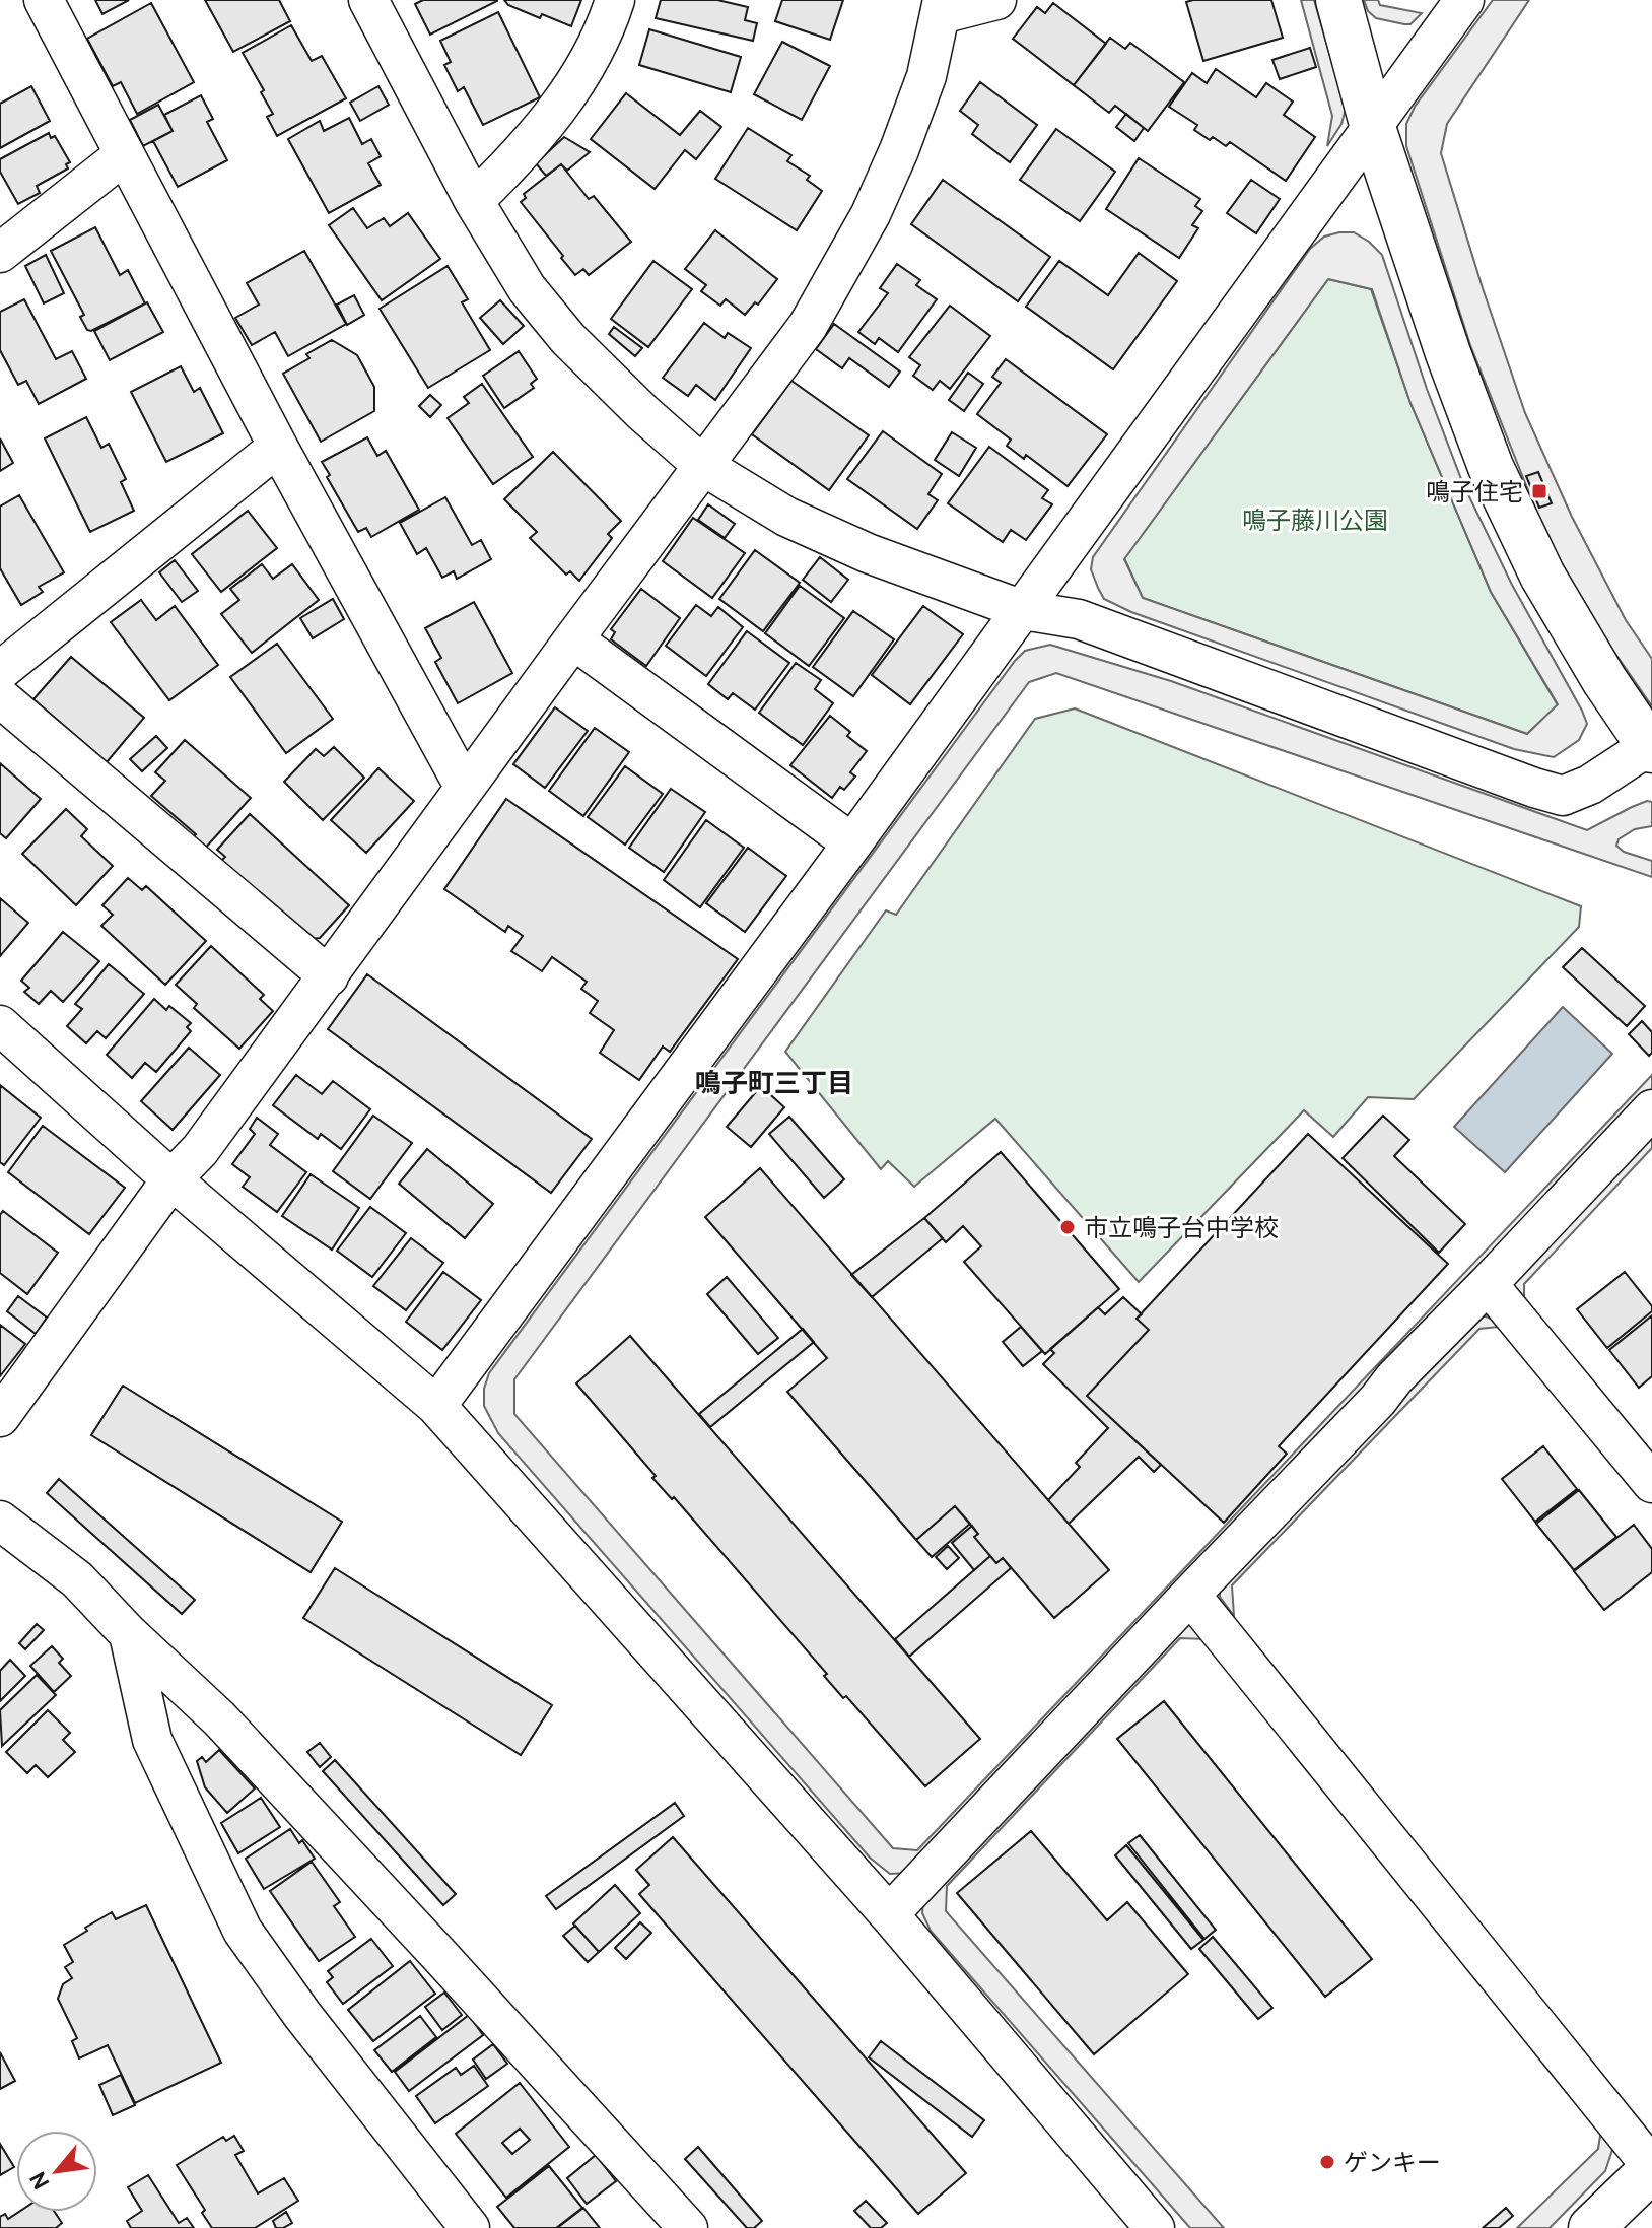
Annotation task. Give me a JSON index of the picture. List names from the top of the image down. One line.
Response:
{"districts":["鳴子町三丁目"],"parks":["鳴子藤川公園"],"places":{"transit":["鳴子住宅"],"other":["市立鳴子台中学校","ゲンキー"]},"north":"bottom left"}
